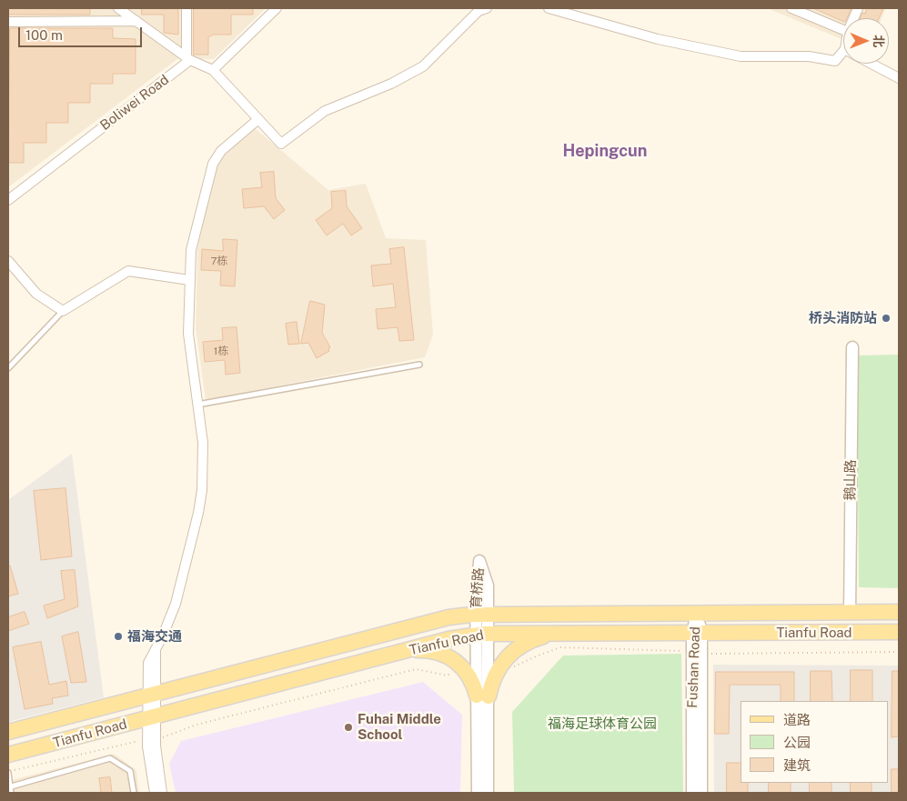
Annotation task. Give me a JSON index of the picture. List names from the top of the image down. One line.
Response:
{"streets":{"main road":["Tianfu Road"],"street":["Boliwei Road","鹅山路","育桥路","Fushan Road"]},"crossings":[["鹅山路","Tianfu Road"],["育桥路","Tianfu Road"],["Tianfu Road","Fushan Road"]],"districts":["Hepingcun"],"parks":["福海足球体育公园"],"places":["桥头消防站","福海交通","Fuhai Middle School"],"house_numbers":["7栋","1栋"],"legend":["道路","公园","建筑"],"scale_bar":"100 m","north":"right"}
